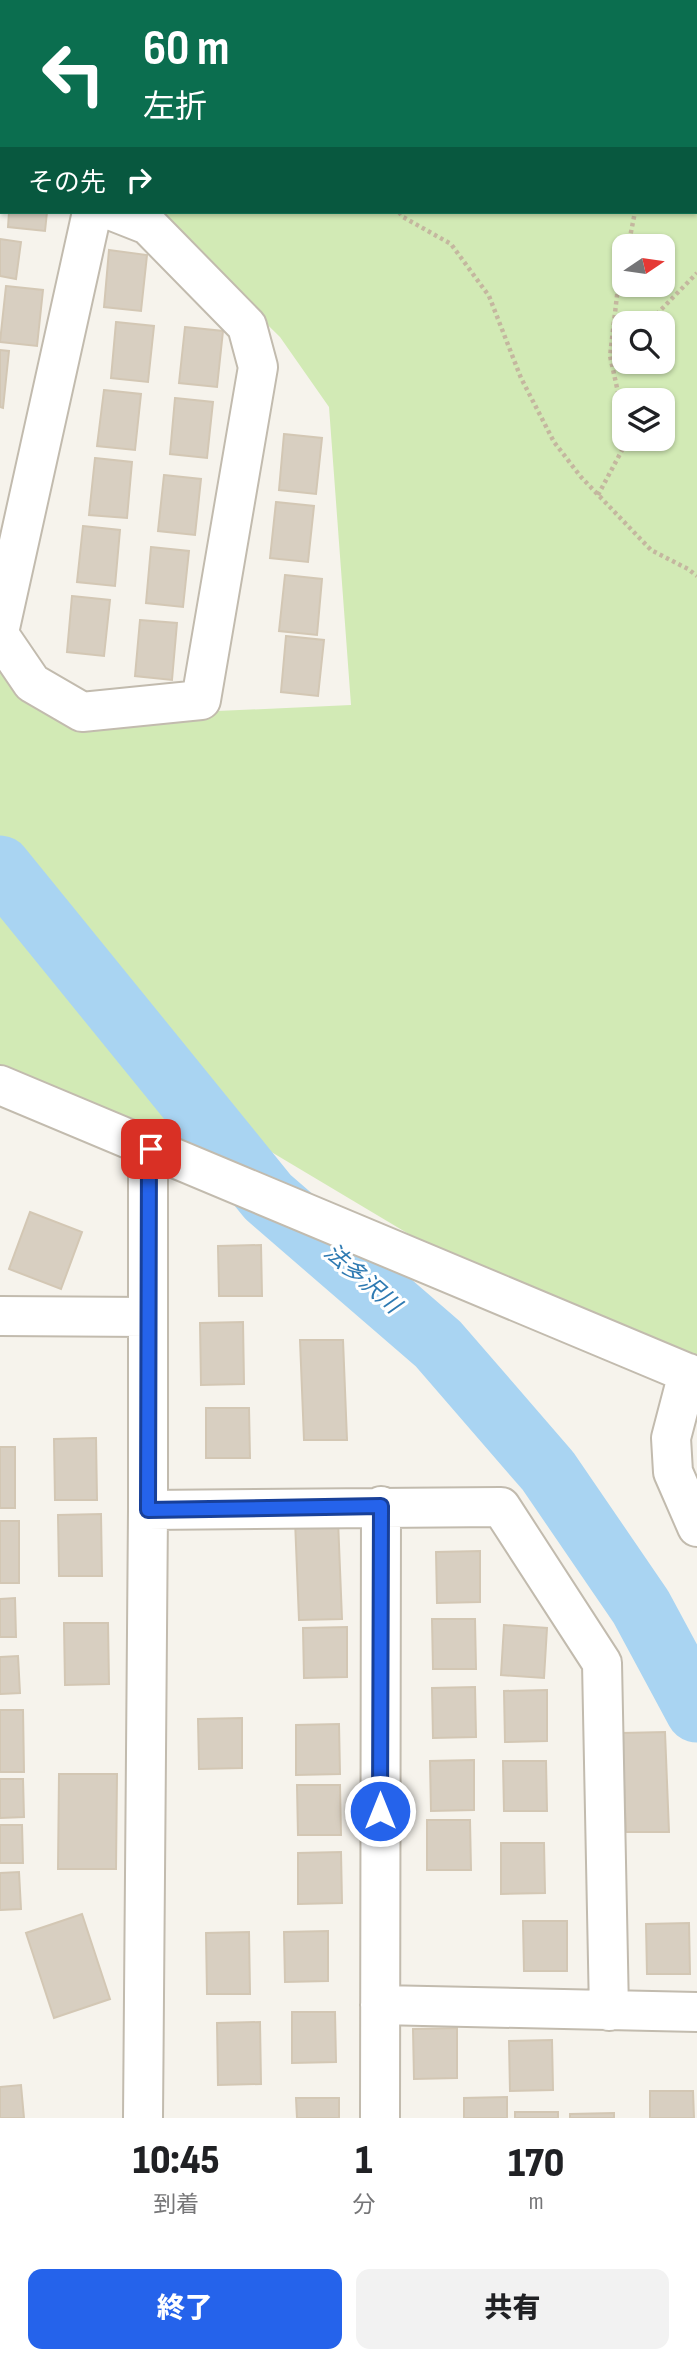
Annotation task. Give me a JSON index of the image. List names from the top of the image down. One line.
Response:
{"water":["法多沢川"],"north":"right","page":{"turn":["60 m","左折"],"then":"その先","eta":["10:45","到着","1","分","170","m"],"buttons":["終了","共有"]}}
